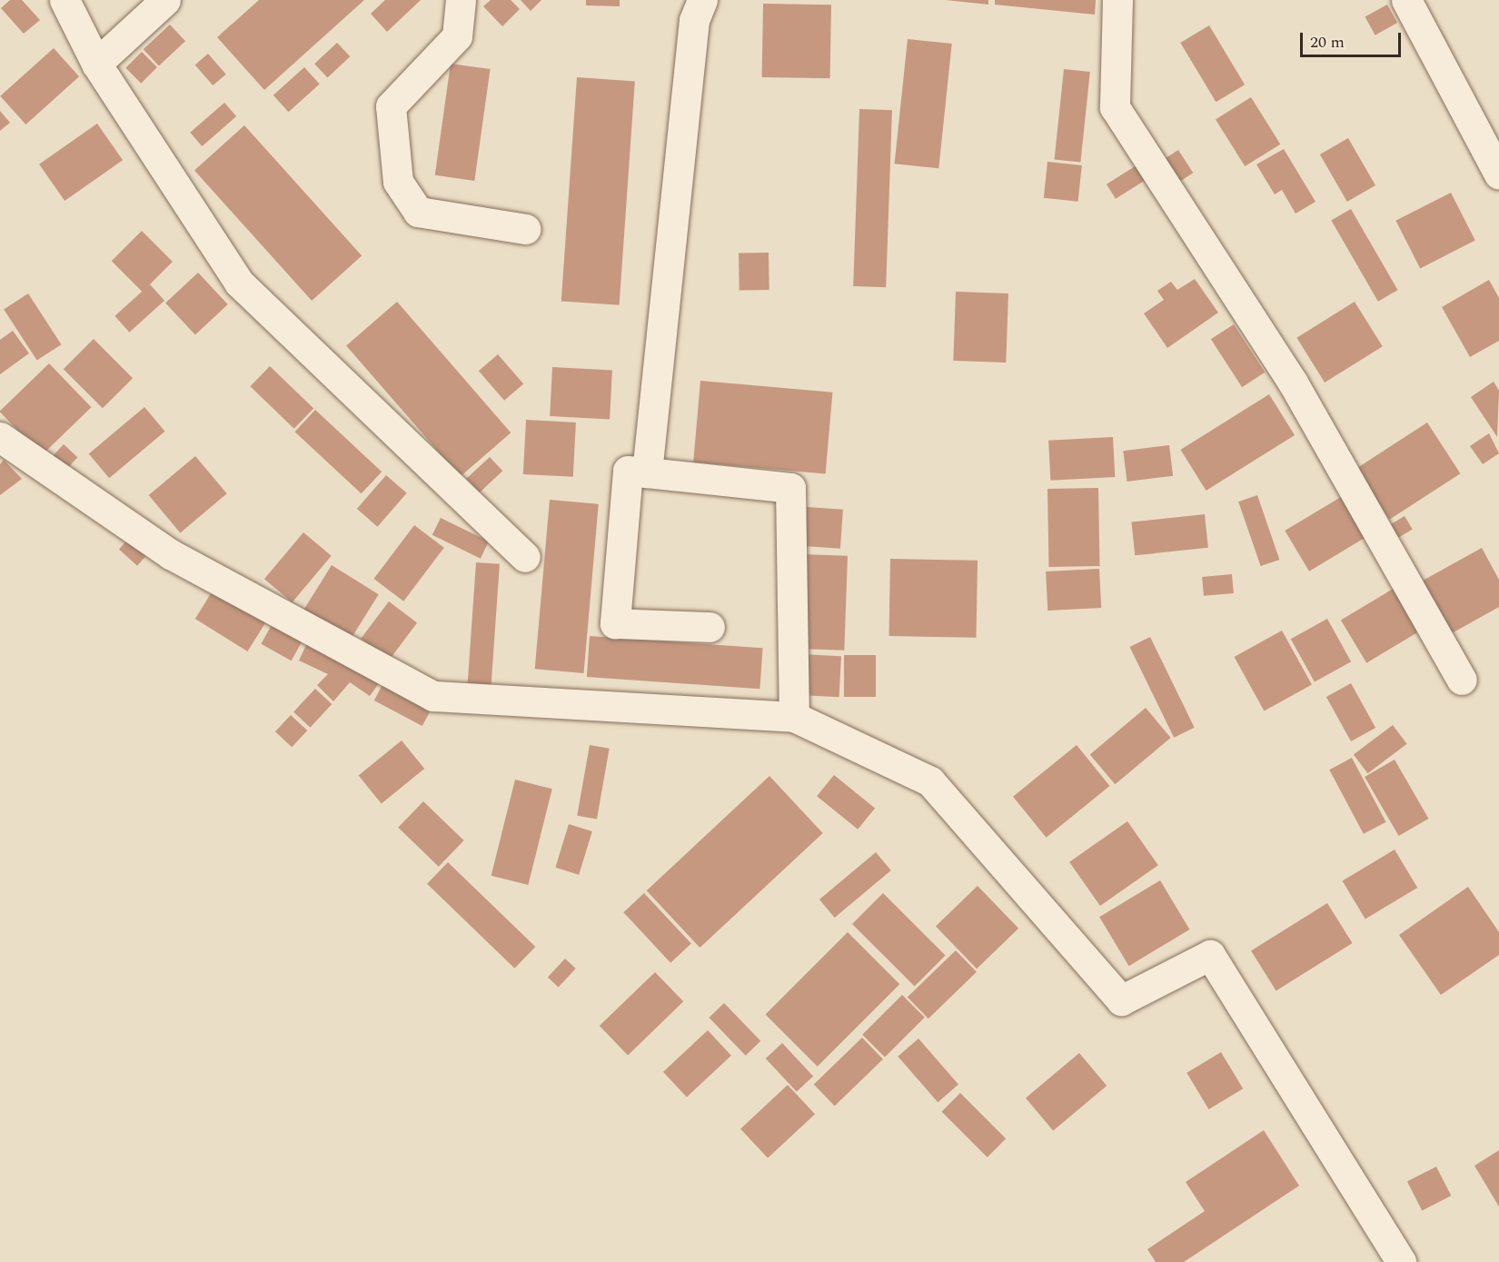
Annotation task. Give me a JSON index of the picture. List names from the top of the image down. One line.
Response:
{"scale_bar":"20 m"}
